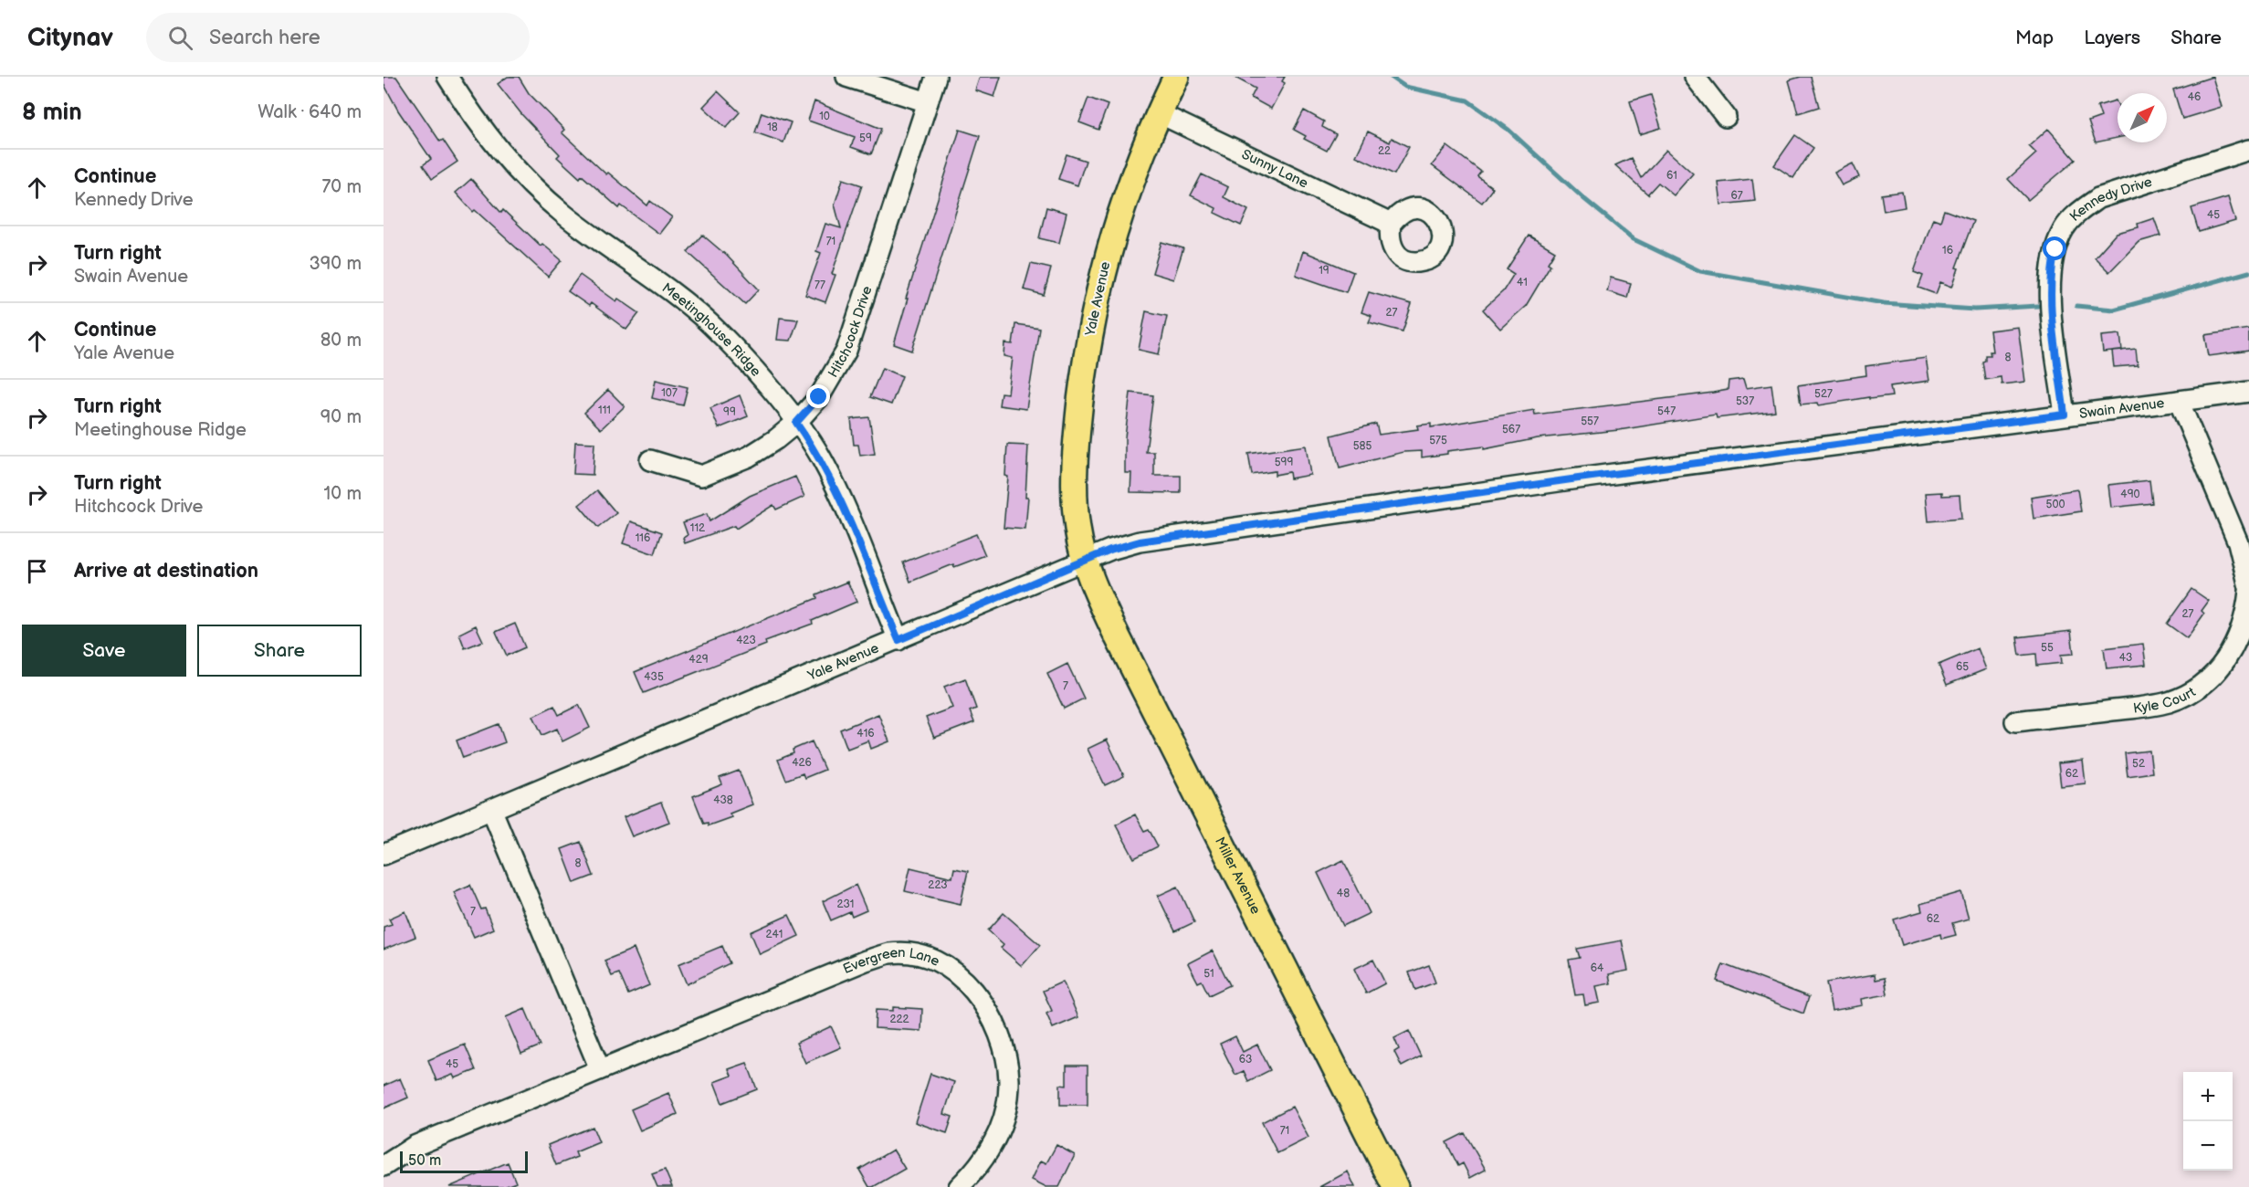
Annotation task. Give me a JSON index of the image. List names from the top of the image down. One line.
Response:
{"streets":{"main road":["Yale Avenue","Miller Avenue"],"street":["Sunny Lane","Kennedy Drive","Meetinghouse Ridge","Hitchcock Drive","Swain Avenue","Kyle Court","Evergreen Lane"]},"crossings":[["Sunny Lane","Yale Avenue"],["Kennedy Drive","Swain Avenue"],["Yale Avenue","Meetinghouse Ridge"],["Yale Avenue","Swain Avenue"],["Yale Avenue","Miller Avenue"],["Meetinghouse Ridge","Hitchcock Drive"],["Swain Avenue","Miller Avenue"]],"house_numbers":["46","10","18","59","22","61","67","45","71","16","19","41","77","27","8","107","527","537","111","547","99","557","567","575","585","599","490","500","112","116","27","423","55","43","429","65","435","7","416","426","52","62","438","8","223","48","231","7","62","241","64","51","222","63","45","71"],"scale_bar":"50 m","north":"top right","page":{"header":"Citynav","search":"Search here","nav":["Map","Layers","Share"],"heading":["8 min","Walk · 640 m"],"list":[["Continue","Kennedy Drive","70 m"],["Turn right","Swain Avenue","390 m"],["Continue","Yale Avenue","80 m"],["Turn right","Meetinghouse Ridge","90 m"],["Turn right","Hitchcock Drive","10 m"],"Arrive at destination"],"buttons":["Save","Share"],"map_buttons":["+","−"],"scale":"50 m"}}
